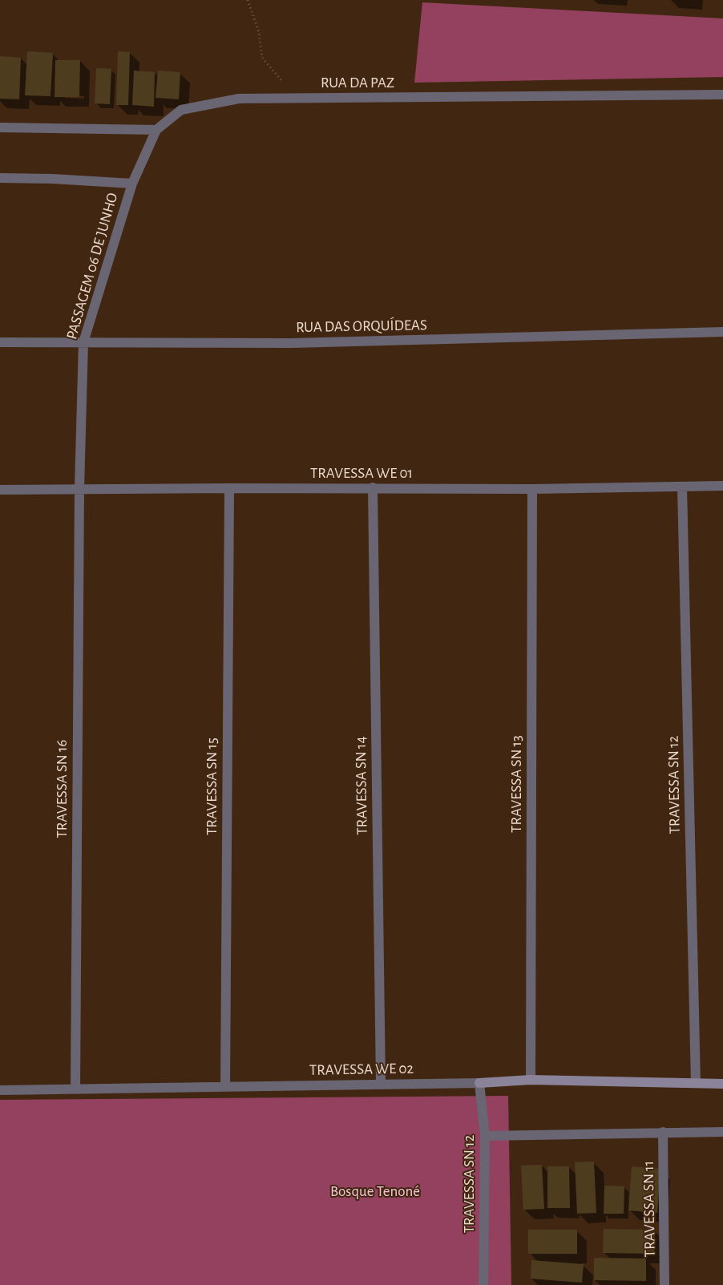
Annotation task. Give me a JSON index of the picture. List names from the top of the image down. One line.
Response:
{"streets":{"street":["RUA DA PAZ","PASSAGEM 06 DE JUNHO","RUA DAS ORQUÍDEAS","TRAVESSA WE 01","TRAVESSA SN 13","TRAVESSA SN 12","TRAVESSA SN 14","TRAVESSA SN 15","TRAVESSA SN 16","TRAVESSA WE 02","TRAVESSA SN 11"]},"crossings":[["RUA DA PAZ","PASSAGEM 06 DE JUNHO"],["PASSAGEM 06 DE JUNHO","RUA DAS ORQUÍDEAS"],["PASSAGEM 06 DE JUNHO","TRAVESSA WE 01"],["PASSAGEM 06 DE JUNHO","TRAVESSA SN 16"],["TRAVESSA WE 01","TRAVESSA SN 13"],["TRAVESSA WE 01","TRAVESSA SN 12"],["TRAVESSA WE 01","TRAVESSA SN 14"],["TRAVESSA WE 01","TRAVESSA SN 15"],["TRAVESSA WE 01","TRAVESSA SN 16"],["TRAVESSA SN 13","TRAVESSA WE 02"],["TRAVESSA SN 12","TRAVESSA WE 02"],["TRAVESSA SN 14","TRAVESSA WE 02"],["TRAVESSA SN 15","TRAVESSA WE 02"],["TRAVESSA SN 16","TRAVESSA WE 02"]],"parks":["Bosque Tenoné"]}
